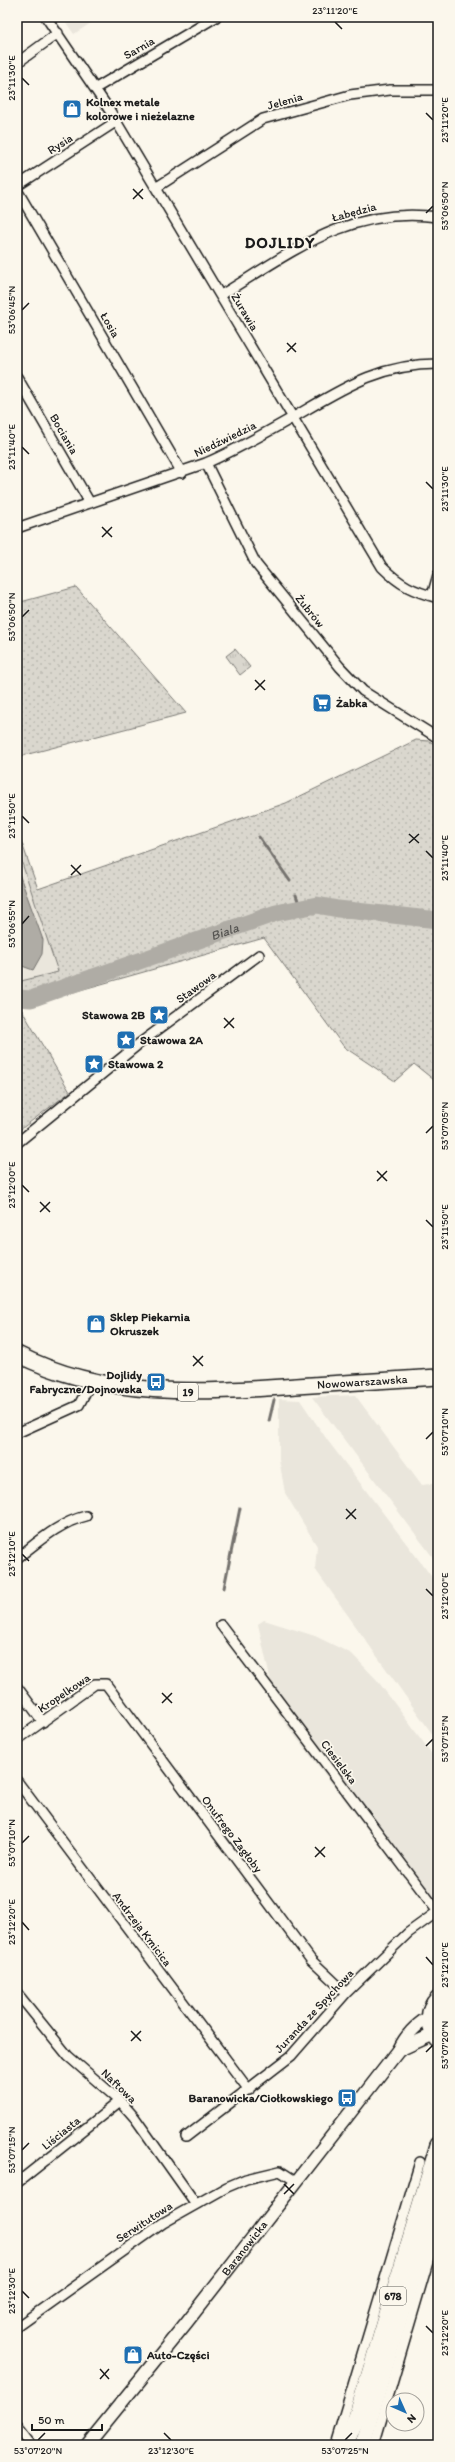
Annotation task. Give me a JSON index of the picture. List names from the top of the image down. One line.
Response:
{"streets":{"highway":["Nowowarszawska","19","678"],"street":["Sarnia","Jelenia","Rysia","Łabędzia","Żurawia","Łosia","Bociania","Niedźwiedzia","Żubrów","Stawowa","Kropelkowa","Ciesielska","Onufrego Zagłoby","Andrzeja Kmicica","Juranda ze Spychowa","Naftowa","Liściasta","Serwitutowa","Baranowicka"]},"crossings":[["Sarnia","Żurawia"],["Jelenia","Żurawia"],["Rysia","Żurawia"],["Łabędzia","Żurawia"],["Żurawia","Niedźwiedzia"],["Łosia","Niedźwiedzia"],["Bociania","Niedźwiedzia"],["Niedźwiedzia","Żubrów"],["Nowowarszawska","19"],["Kropelkowa","Onufrego Zagłoby"],["Ciesielska","Juranda ze Spychowa"],["Onufrego Zagłoby","Juranda ze Spychowa"],["Andrzeja Kmicica","Juranda ze Spychowa"],["Naftowa","Liściasta"],["Naftowa","Serwitutowa"],["Serwitutowa","Baranowicka"]],"districts":["DOJLIDY"],"water":["Biala"],"places":{"shop":["Kolnex metale kolorowe i nieżelazne","Sklep Piekarnia Okruszek","Auto-Części"],"supermarket":["Żabka"],"place":["Stawowa 2B","Stawowa 2A","Stawowa 2"],"bus stop":["Dojlidy Fabryczne/Dojnowska","Baranowicka/Ciołkowskiego"]},"scale_bar":"50 m","north":"bottom right","coordinates":["23°11'20\"E","23°11'30\"E","53°06'50\"N","53°06'45\"N","23°11'40\"E","23°11'50\"E","53°06'55\"N","53°07'05\"N","23°12'00\"E","53°07'10\"N","23°12'10\"E","53°07'15\"N","23°12'20\"E","53°07'20\"N","23°12'30\"E","53°07'25\"N"]}
